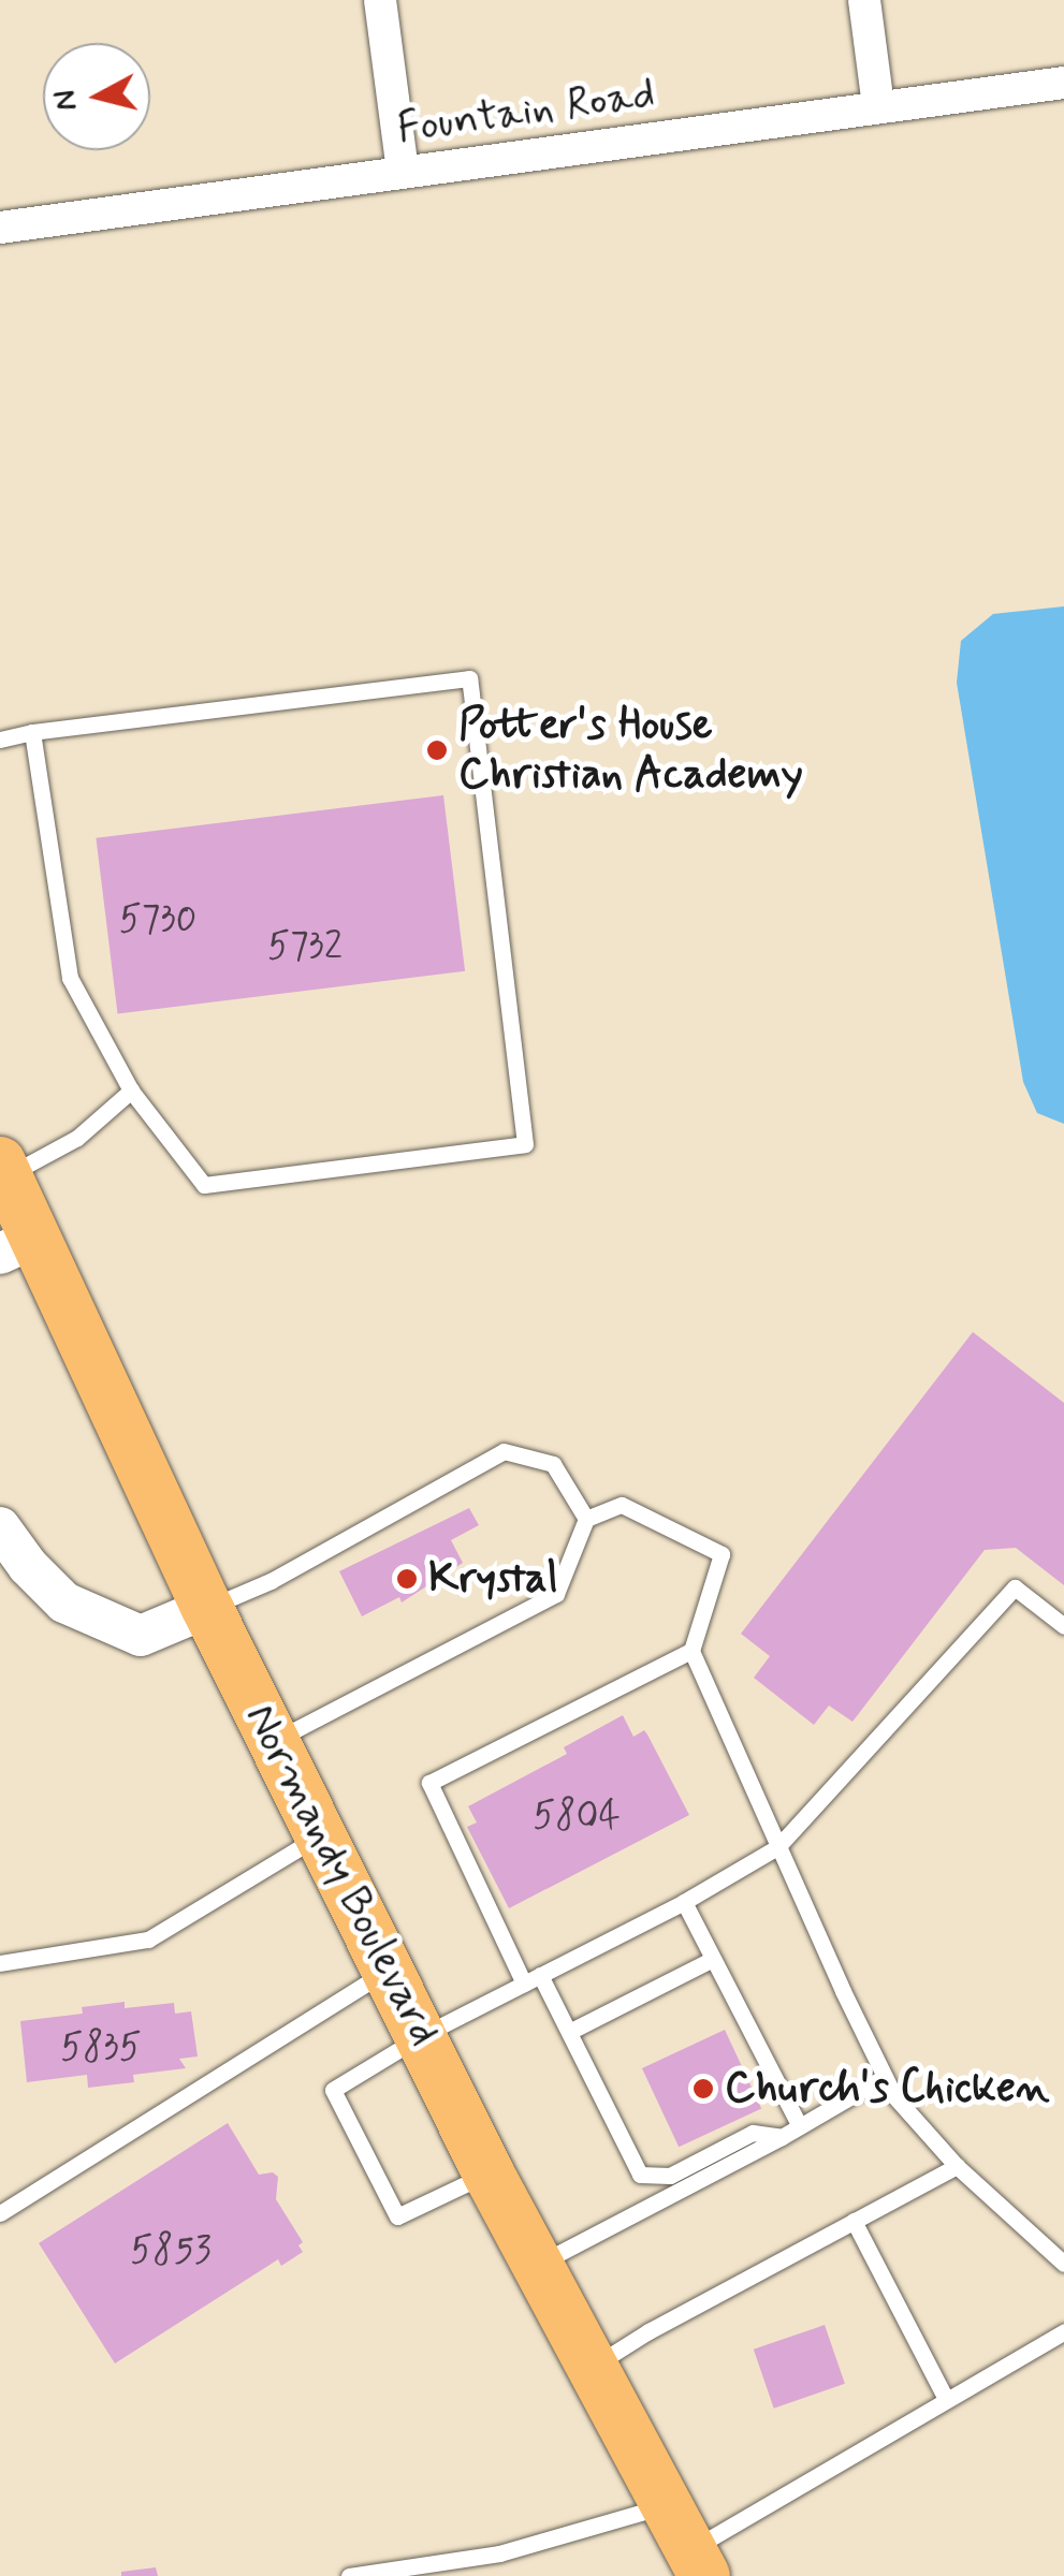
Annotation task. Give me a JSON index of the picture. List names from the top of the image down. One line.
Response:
{"streets":{"main road":["Normandy Boulevard"],"street":["Fountain Road"]},"places":["Potter's House Christian Academy","Krystal","Church's Chicken"],"house_numbers":["5730","5732","5804","5835","5853"],"north":"left"}
